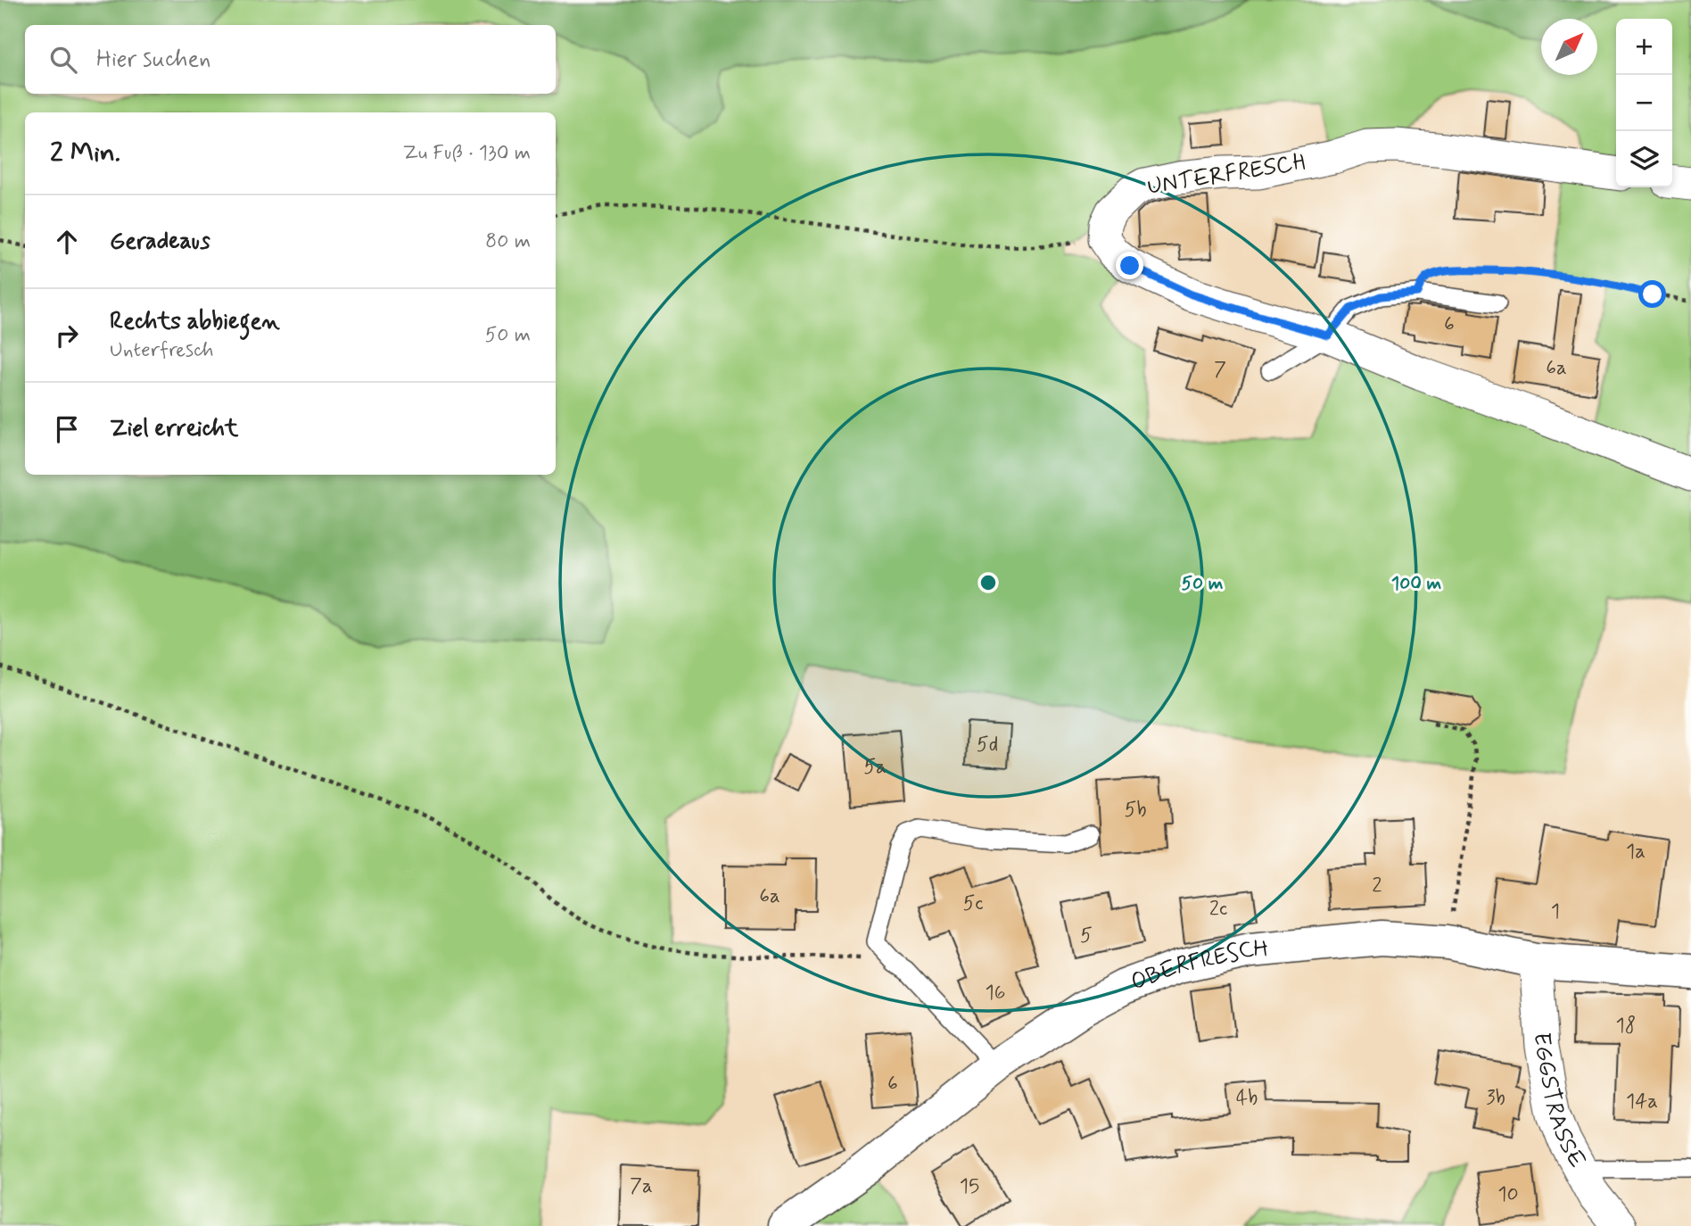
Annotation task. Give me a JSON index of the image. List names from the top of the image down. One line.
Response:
{"streets":{"street":["UNTERFRESCH","OBERFRESCH","EGGSTRASSE"]},"crossings":[["OBERFRESCH","EGGSTRASSE"]],"house_numbers":["6","6a","7","5d","5a","5b","1a","2","6a","5c","2c","1","5","16","18","6","4b","3b","14a","7a","15","10"],"north":"top right","page":{"map_buttons":["+","−"],"search":"Hier suchen","heading":["2 Min.","Zu Fuß · 130 m"],"list":[["Geradeaus","80 m"],["Rechts abbiegen","Unterfresch","50 m"],"Ziel erreicht"]},"rings":["50 m","100 m"]}
